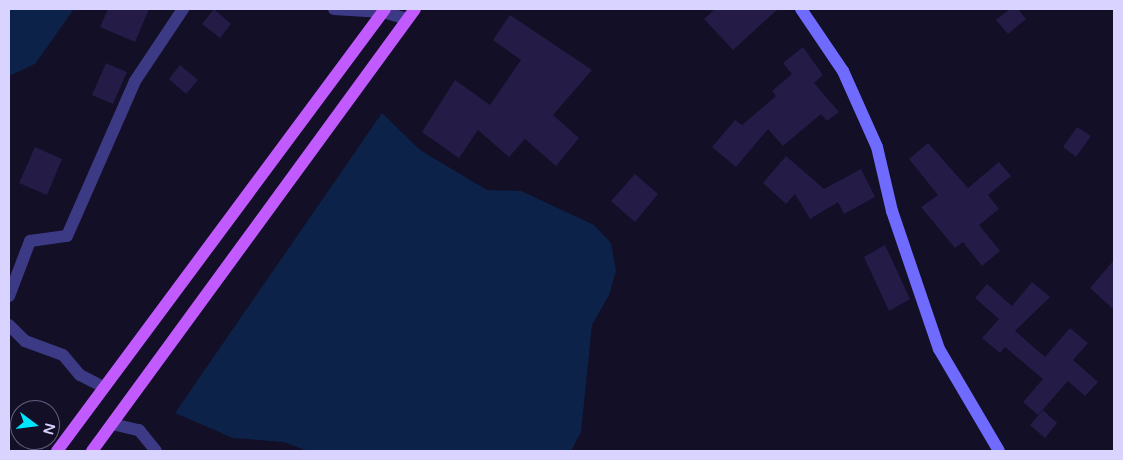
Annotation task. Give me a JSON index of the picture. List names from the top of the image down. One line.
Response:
{"north":"right"}
